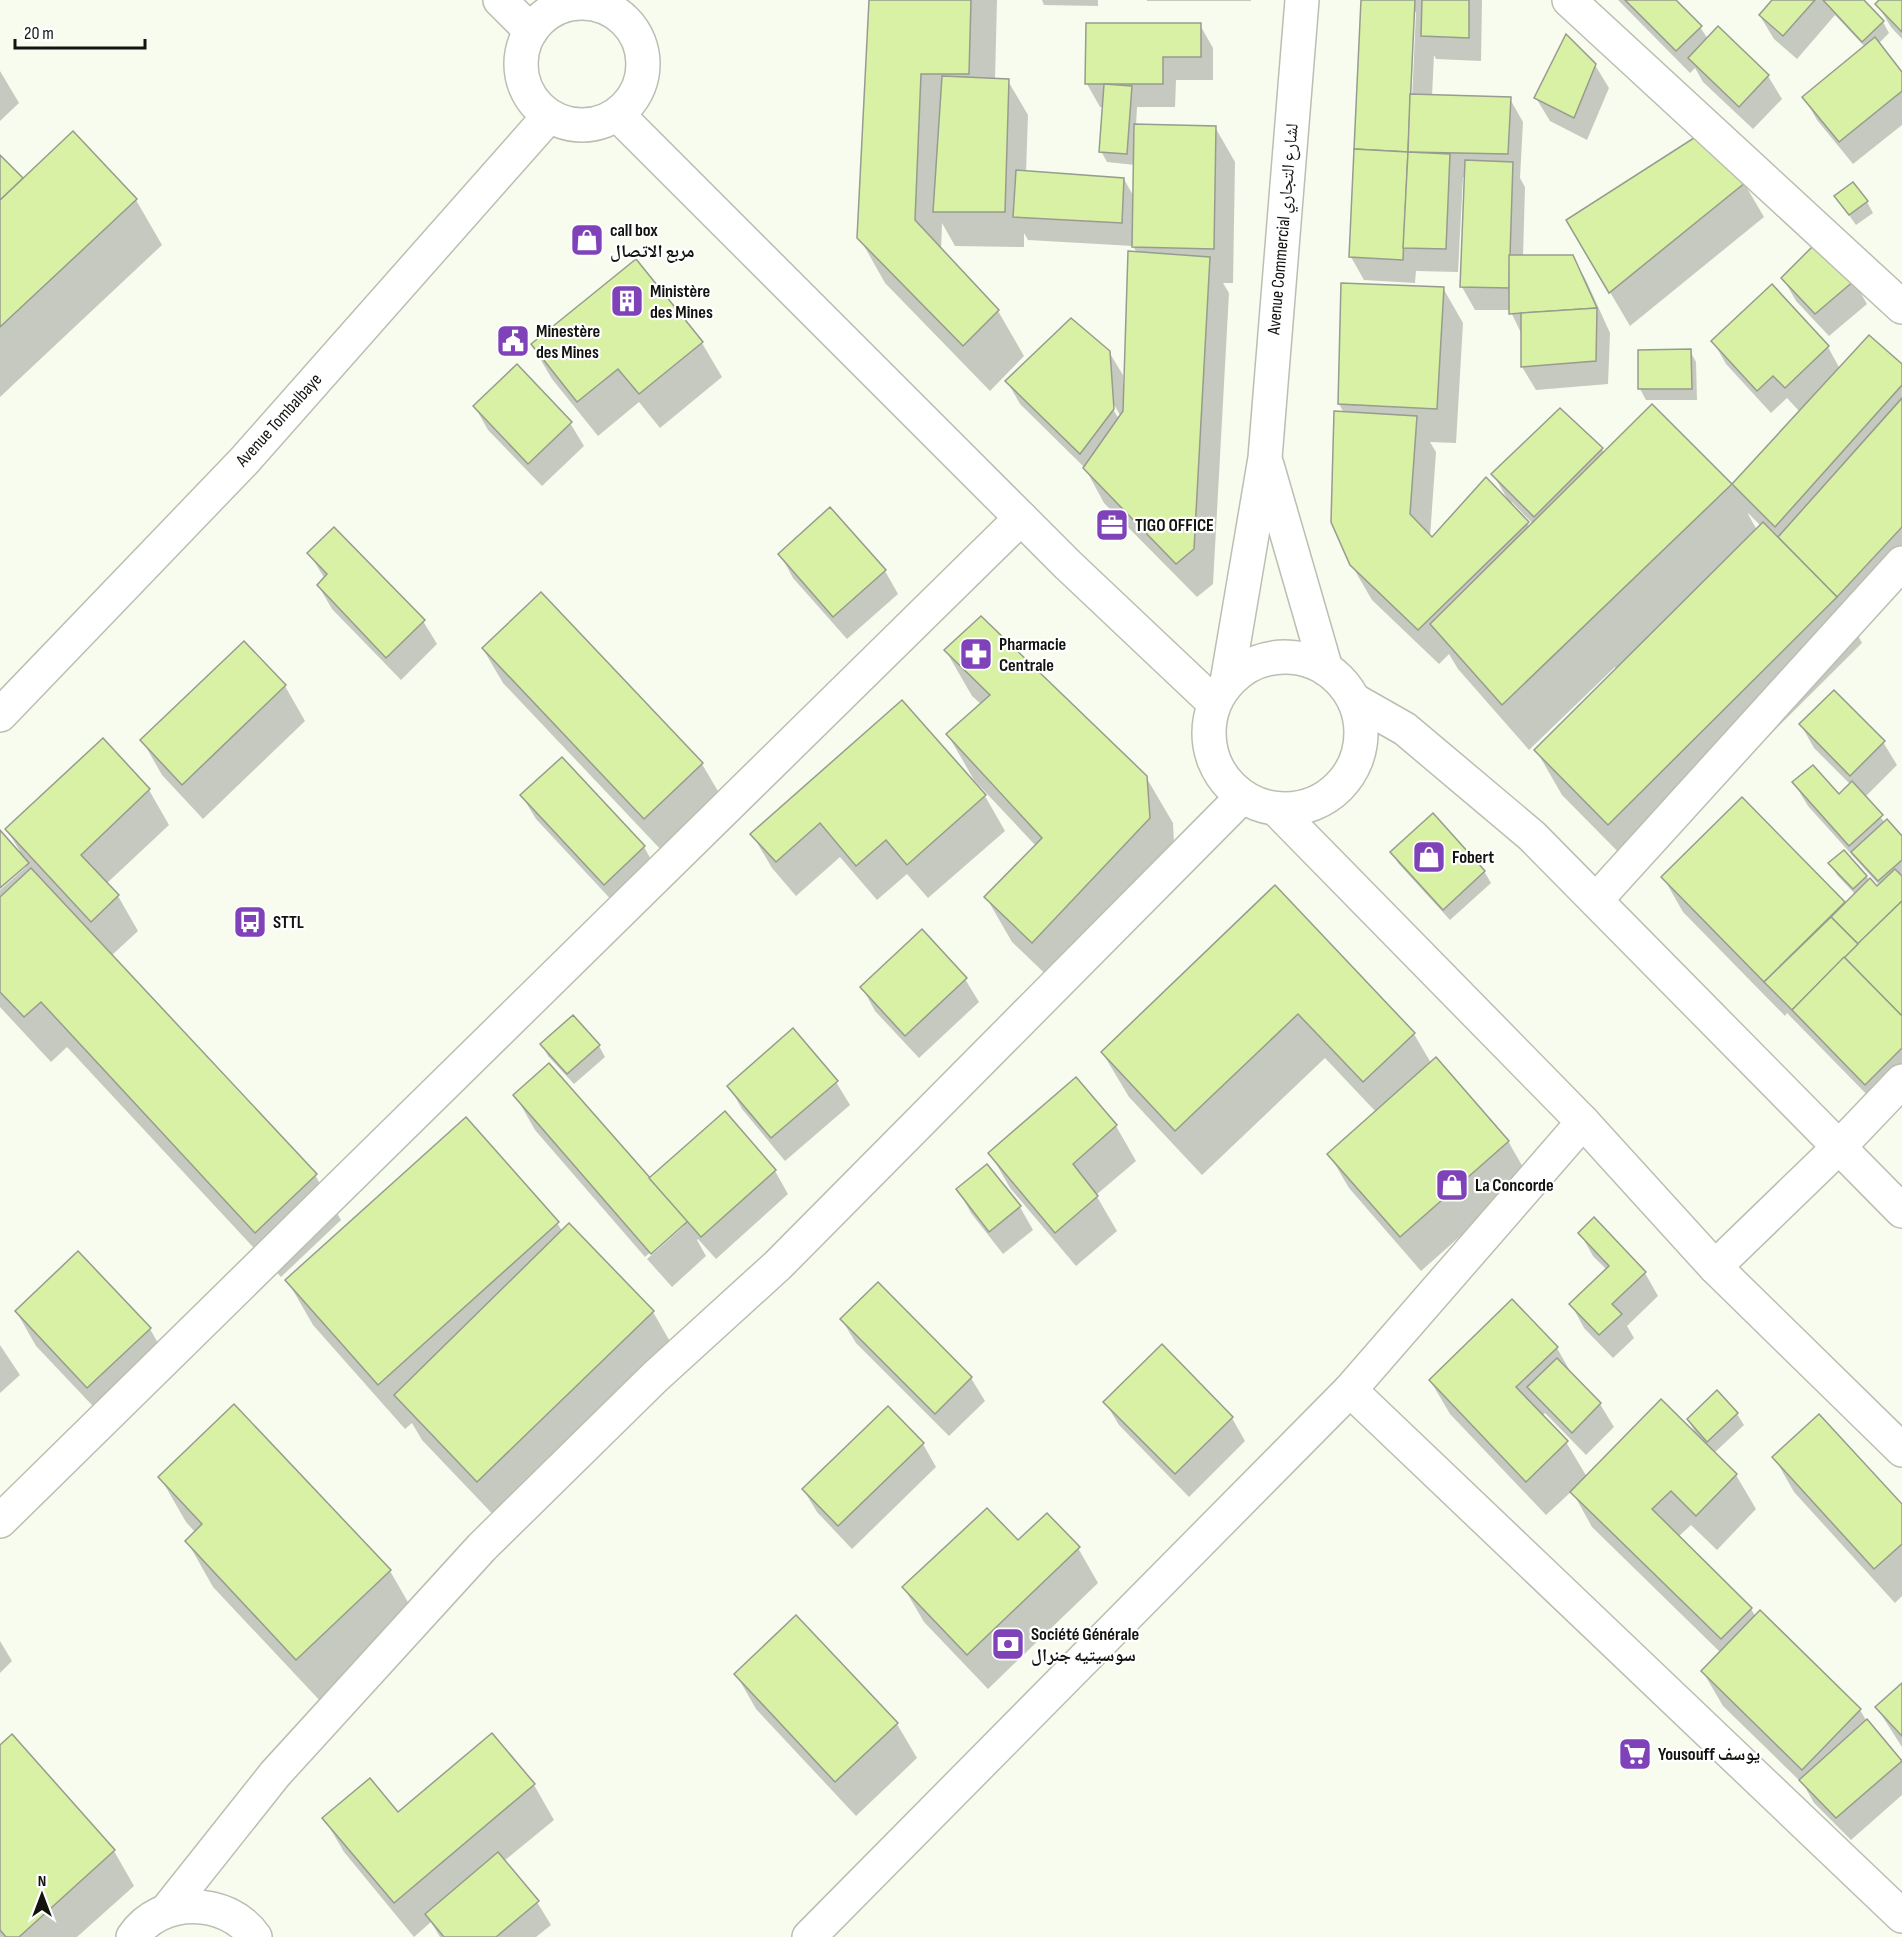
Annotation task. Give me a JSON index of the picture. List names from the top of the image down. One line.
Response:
{"streets":{"street":["Avenue Commercial لشارع التجاري","Avenue Tombalbaye"]},"places":{"shop":["call box مربع الاتصال","Fobert","La Concorde"],"building":["Ministère des Mines"],"public building":["Minestère des Mines"],"office":["TIGO OFFICE"],"pharmacy":["Pharmacie Centrale"],"bus stop":["STTL"],"bank":["Société Générale سوسيتيه جنرال"],"supermarket":["Yousouff يوسف"]},"scale_bar":"20 m","north":"top"}
